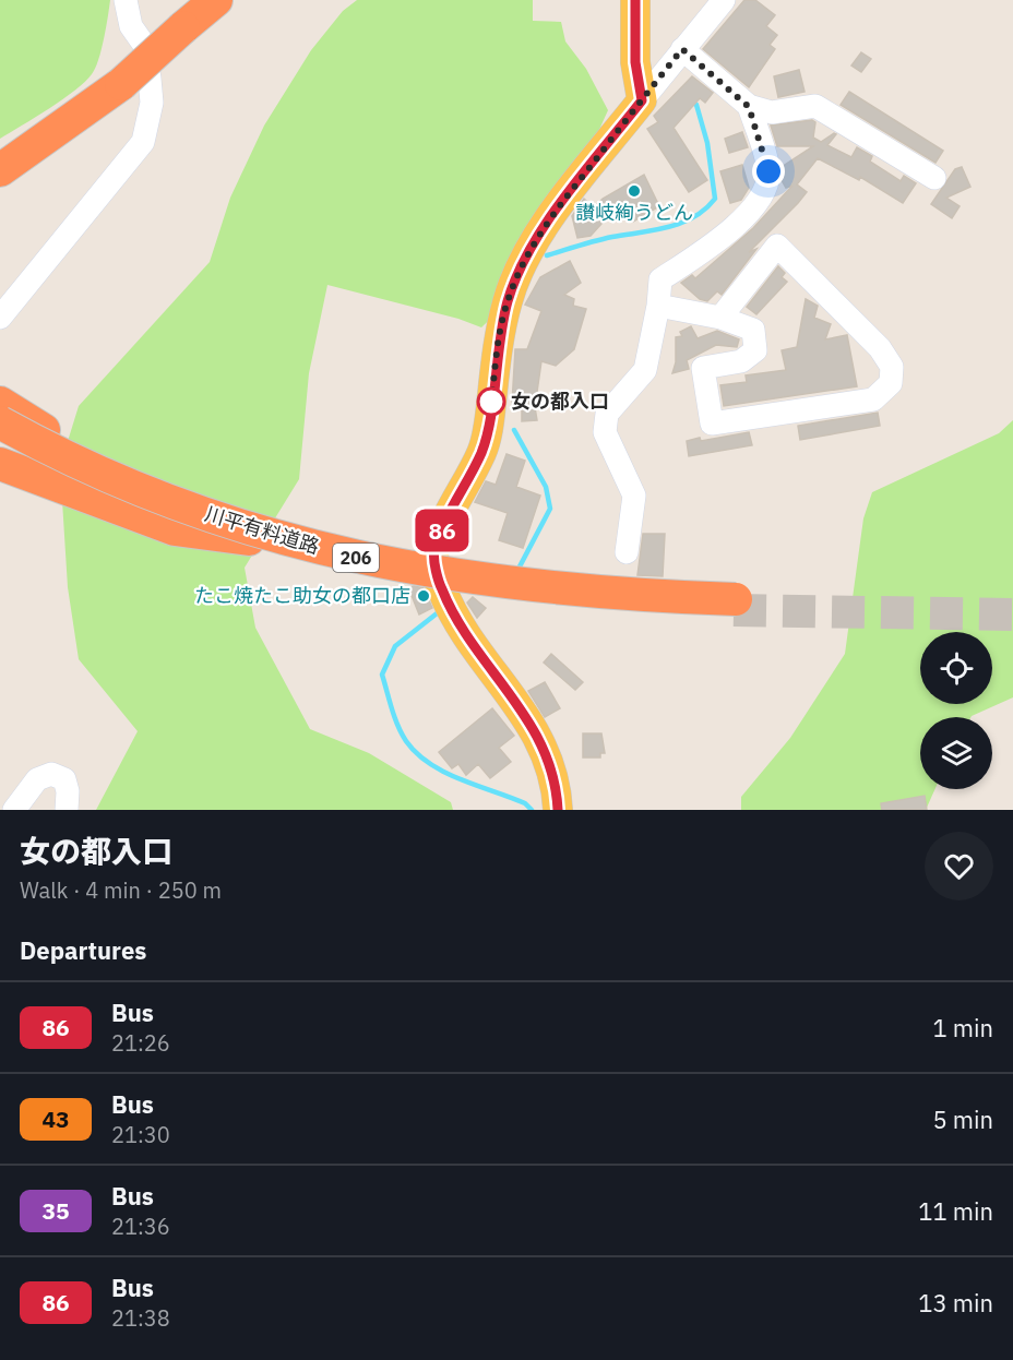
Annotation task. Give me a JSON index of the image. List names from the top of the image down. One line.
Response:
{"streets":{"highway":["川平有料道路","206"]},"places":["讃岐絢うどん","女の都入口","たこ焼たこ助女の都口店"],"lines":["bus line 86"],"page":{"on_map":"86","heading":[["女の都入口","Walk · 4 min · 250 m"],"Departures"],"list":[{"mark":"86","name":"Bus","note":"21:26","value":"1 min"},{"mark":"43","name":"Bus","note":"21:30","value":"5 min"},{"mark":"35","name":"Bus","note":"21:36","value":"11 min"},{"mark":"86","name":"Bus","note":"21:38","value":"13 min"}]}}
